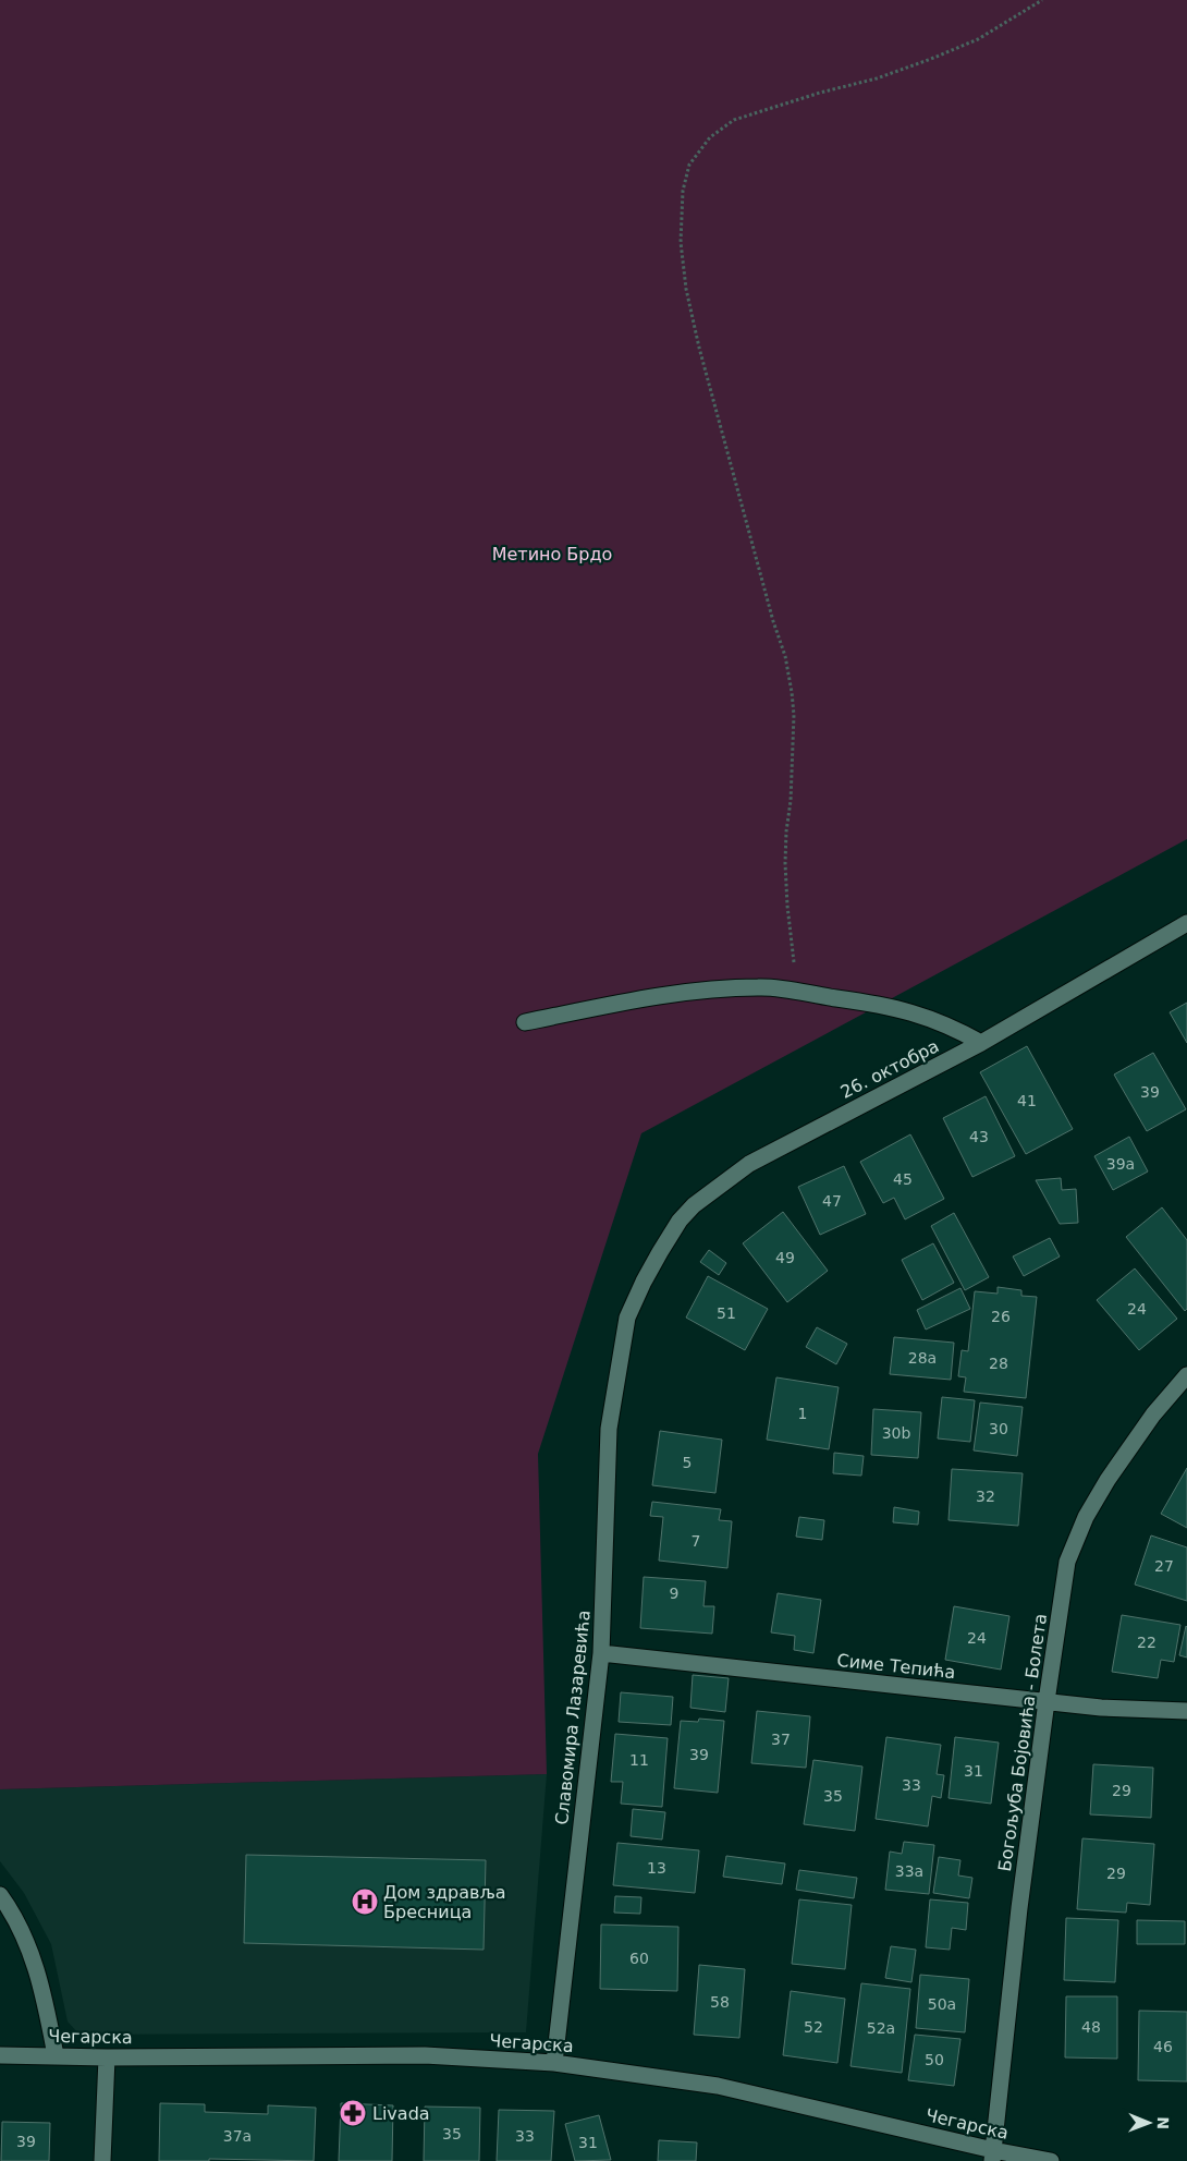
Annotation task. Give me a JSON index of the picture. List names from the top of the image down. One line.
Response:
{"streets":{"street":["26. октобра","Симе Тепића","Славомира Лазаревића","Богољуба Бојовића - Болета","Чегарска"]},"crossings":[["26. октобра","Славомира Лазаревића"],["Симе Тепића","Славомира Лазаревића"],["Симе Тепића","Богољуба Бојовића - Болета"],["Славомира Лазаревића","Чегарска"],["Богољуба Бојовића - Болета","Чегарска"]],"parks":["Метино Брдо"],"places":{"hospital":["Дом здравља Бресница"],"pharmacy":["Livada"]},"house_numbers":["39","41","43","39a","45","47","49","24","51","26","28a","28","1","30","30b","5","32","7","27","9","24","22","37","39","11","31","33","29","35","13","33a","29","60","58","50a","52","48","52a","46","50","35","37a","33","39","31"],"north":"right"}
